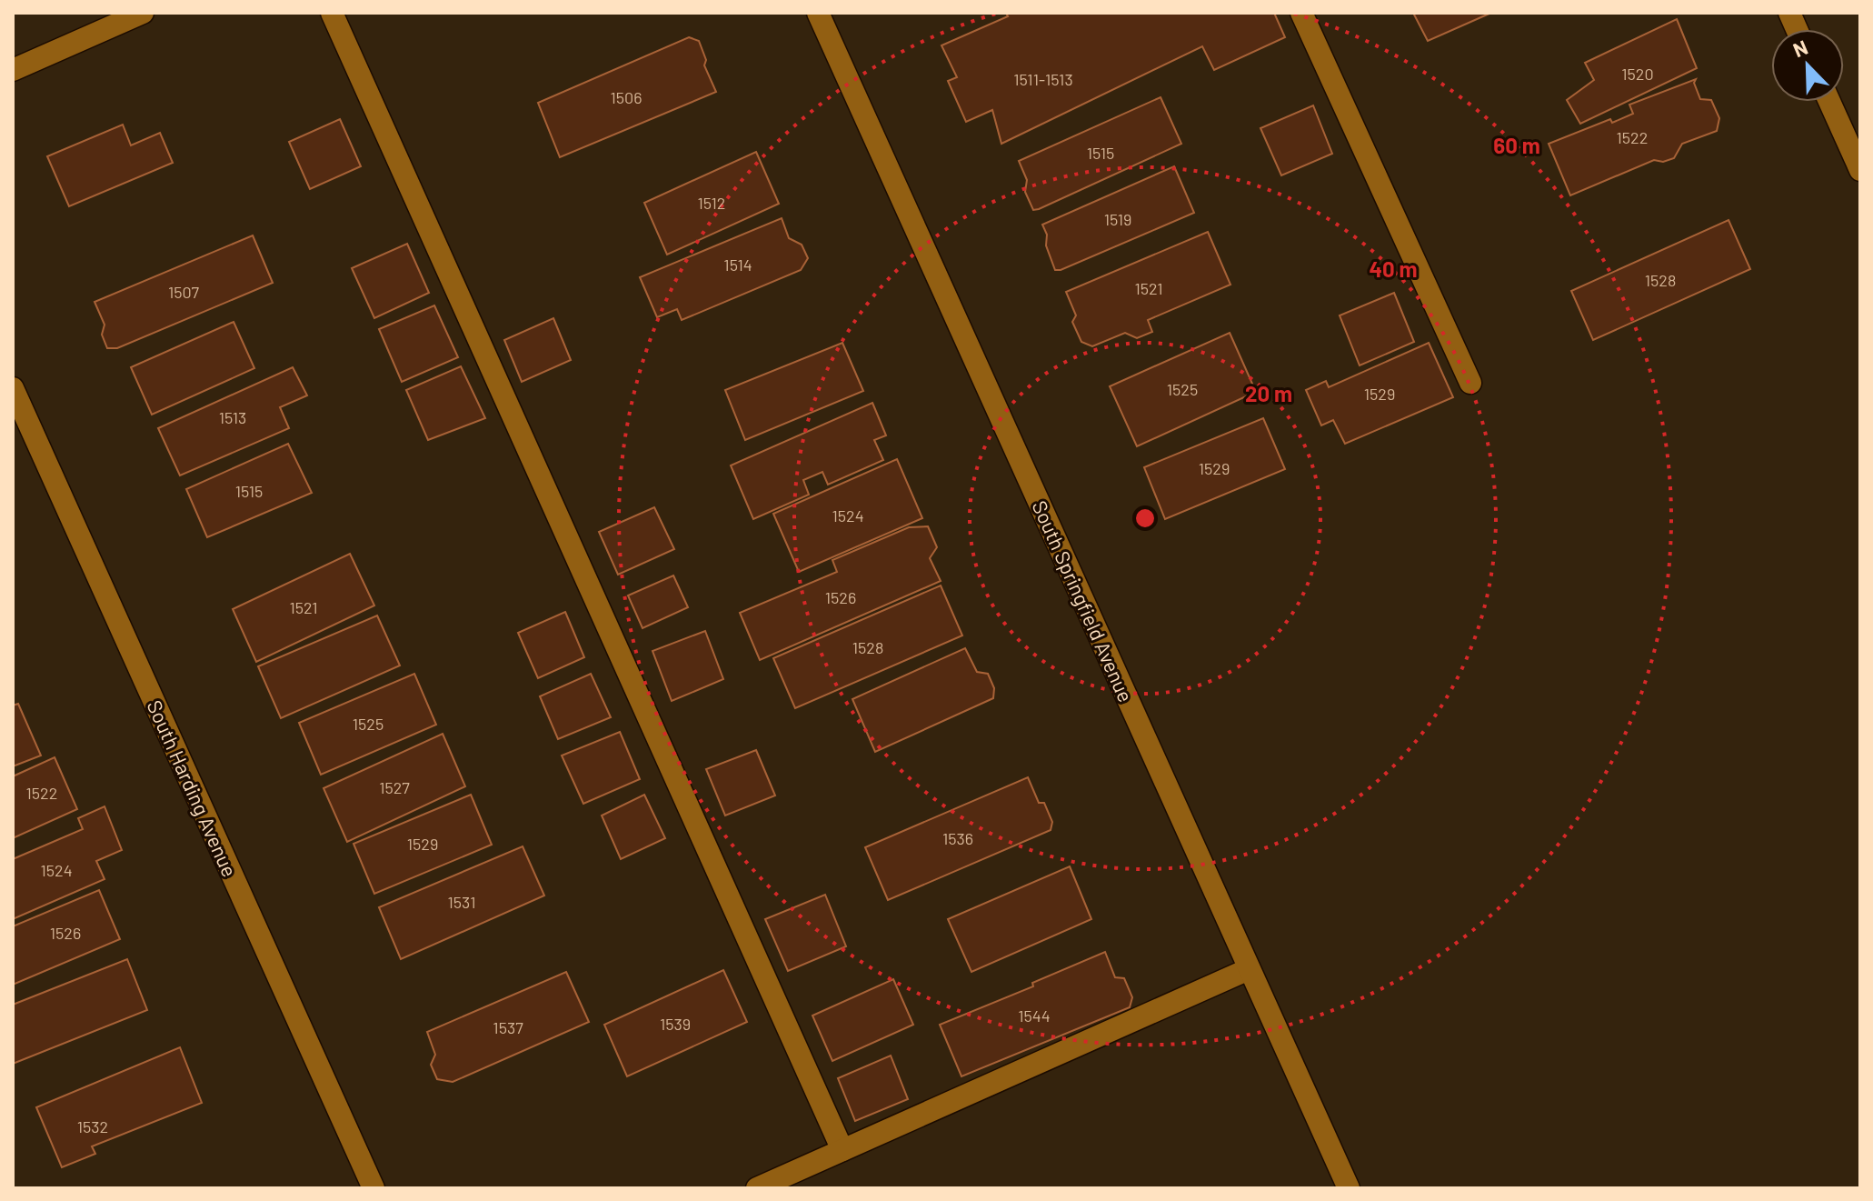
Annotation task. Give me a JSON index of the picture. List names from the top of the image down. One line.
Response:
{"streets":{"street":["South Springfield Avenue","South Harding Avenue"]},"house_numbers":["1520","1511-1513","1506","1522","1515","1512","1519","1514","1528","1521","1507","1525","1529","1513","1529","1515","1524","1526","1521","1528","1525","1527","1522","1536","1529","1524","1531","1526","1544","1539","1537","1532"],"north":"top left","rings":["60 m","40 m","20 m"]}
